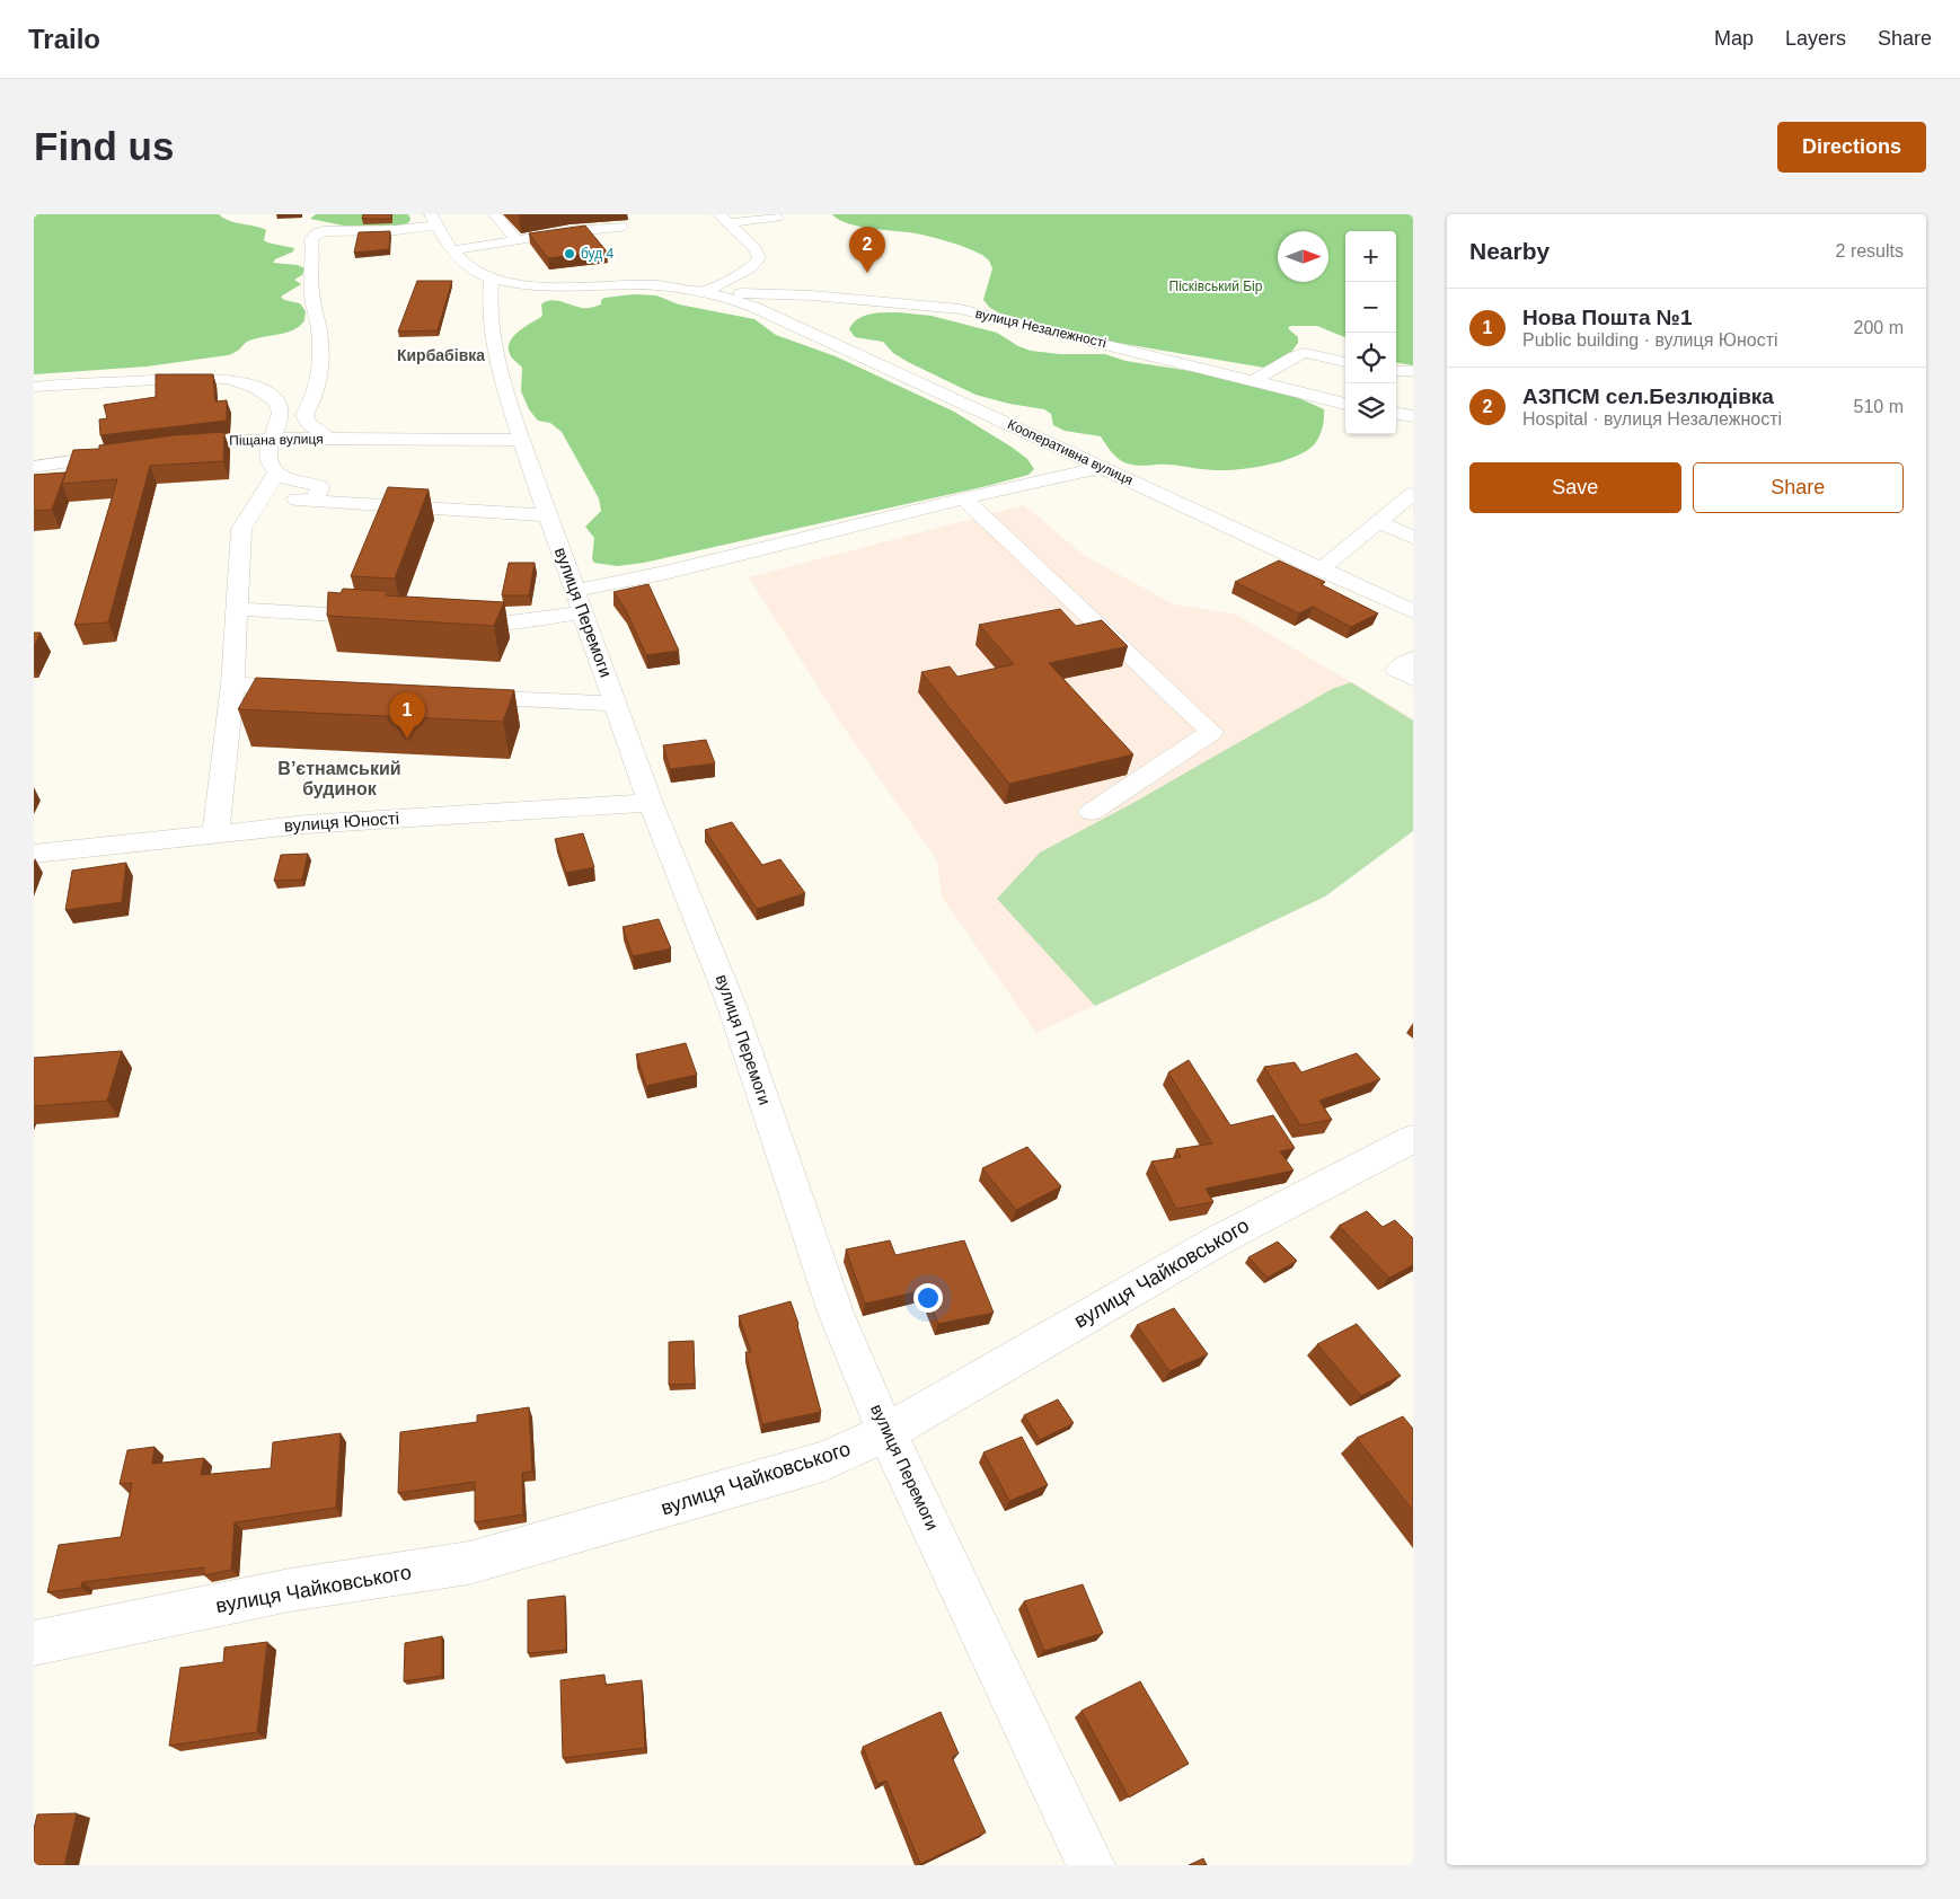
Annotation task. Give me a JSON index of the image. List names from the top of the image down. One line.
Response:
{"streets":{"street":["вулиця Незалежності","Піщана вулиця","Кооперативна вулиця","вулиця Перемоги","вулиця Юності","вулиця Чайковського"]},"crossings":[["вулиця Незалежності","Кооперативна вулиця"],["Піщана вулиця","вулиця Перемоги"],["Кооперативна вулиця","вулиця Перемоги"],["вулиця Перемоги","вулиця Юності"],["вулиця Перемоги","вулиця Чайковського"]],"districts":["Кирбабівка","В’єтнамський будинок"],"parks":["Пісківський Бір"],"places":["буд 4"],"north":"right","page":{"header":"Trailo","nav":["Map","Layers","Share"],"buttons":["Directions",["Save","Share"]],"title":"Find us","heading":["Nearby","2 results"],"pins":["2","1"],"map_buttons":["+","−"],"list":[{"mark":"1","name":"Нова Пошта №1","note":"Public building · вулиця Юності","value":"200 m"},{"mark":"2","name":"АЗПСМ сел.Безлюдівка","note":"Hospital · вулиця Незалежності","value":"510 m"}]}}
